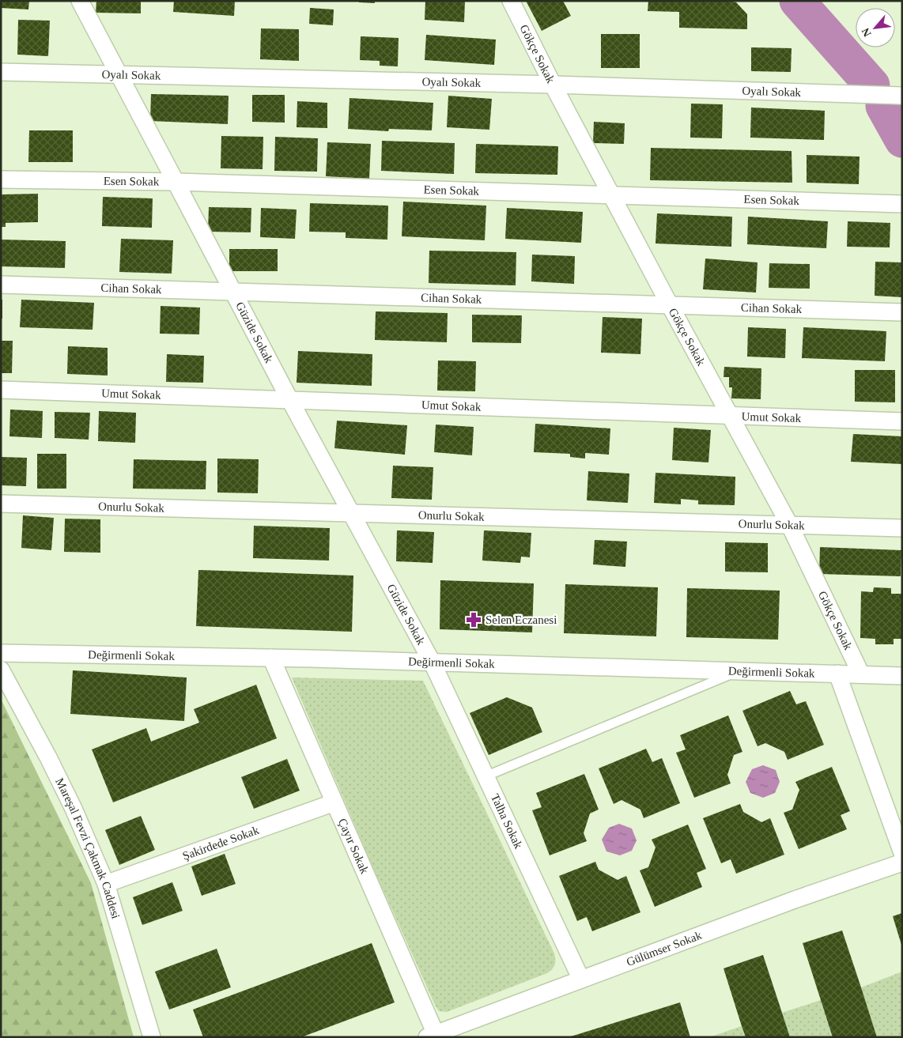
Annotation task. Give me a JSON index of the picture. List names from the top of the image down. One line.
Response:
{"streets":{"street":["Gökçe Sokak","Oyalı Sokak","Esen Sokak","Cihan Sokak","Güzide Sokak","Umut Sokak","Onurlu Sokak","Değirmenli Sokak","Talha Sokak","Şakirdede Sokak","Çayır Sokak","Mareşal Fevzi Çakmak Caddesi","Gülümser Sokak"]},"crossings":[["Gökçe Sokak","Oyalı Sokak"],["Gökçe Sokak","Esen Sokak"],["Gökçe Sokak","Cihan Sokak"],["Gökçe Sokak","Umut Sokak"],["Gökçe Sokak","Onurlu Sokak"],["Gökçe Sokak","Değirmenli Sokak"],["Oyalı Sokak","Güzide Sokak"],["Esen Sokak","Güzide Sokak"],["Cihan Sokak","Güzide Sokak"],["Güzide Sokak","Umut Sokak"],["Güzide Sokak","Onurlu Sokak"],["Güzide Sokak","Değirmenli Sokak"],["Güzide Sokak","Talha Sokak"],["Değirmenli Sokak","Talha Sokak"],["Değirmenli Sokak","Çayır Sokak"],["Talha Sokak","Gülümser Sokak"],["Şakirdede Sokak","Çayır Sokak"],["Şakirdede Sokak","Mareşal Fevzi Çakmak Caddesi"],["Çayır Sokak","Gülümser Sokak"]],"places":{"pharmacy":["Selen Eczanesi"]},"north":"bottom left"}
